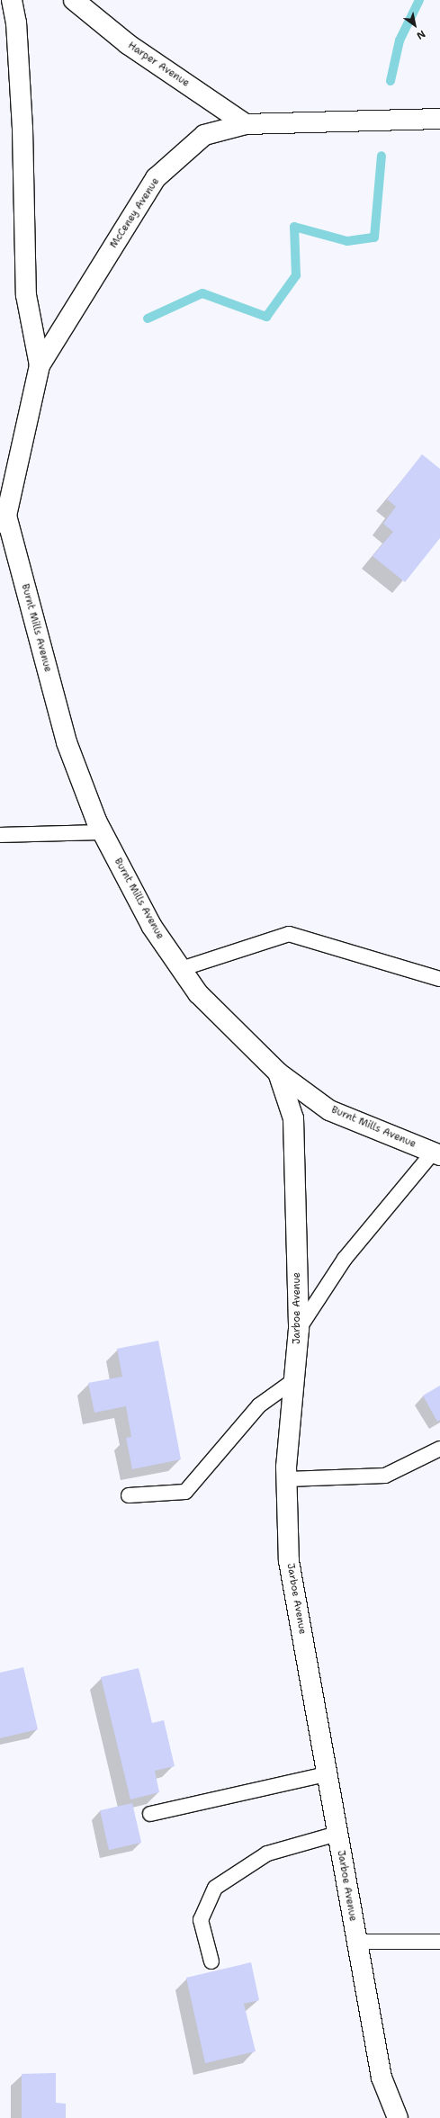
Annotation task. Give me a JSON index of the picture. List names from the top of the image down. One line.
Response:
{"streets":{"street":["Harper Avenue","McCeney Avenue","Burnt Mills Avenue","Jarboe Avenue"]},"crossings":[["Harper Avenue","McCeney Avenue"],["McCeney Avenue","Burnt Mills Avenue"],["Burnt Mills Avenue","Jarboe Avenue"]],"north":"bottom right"}
